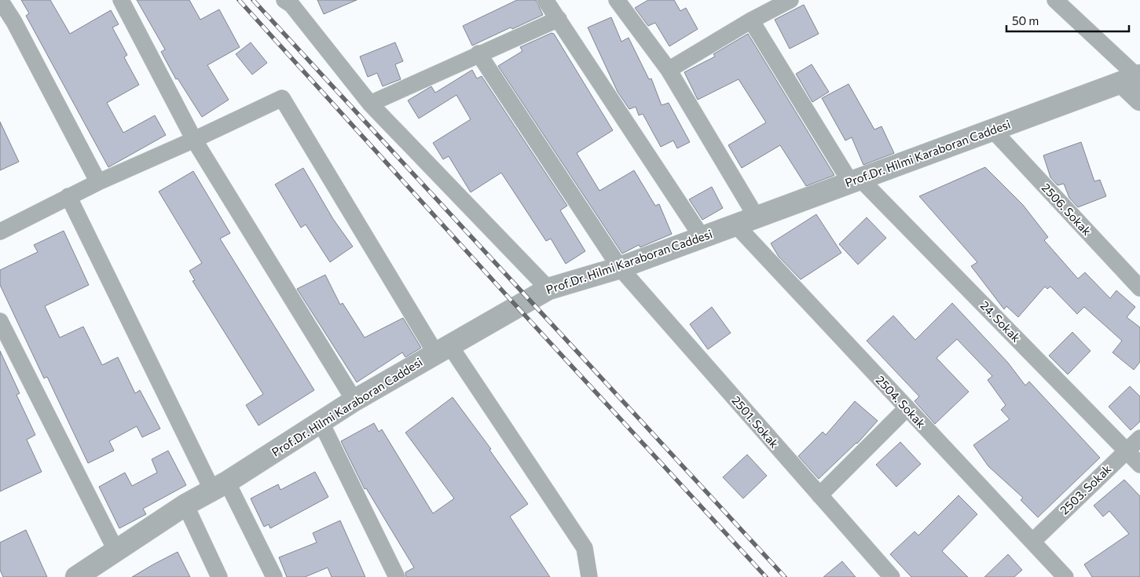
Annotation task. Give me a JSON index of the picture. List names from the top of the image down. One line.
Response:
{"streets":{"street":["Prof.Dr. Hilmi Karaboran Caddesi","2506. Sokak","24. Sokak","2504. Sokak","2501. Sokak","2503. Sokak"]},"crossings":[["Prof.Dr. Hilmi Karaboran Caddesi","2506. Sokak"],["Prof.Dr. Hilmi Karaboran Caddesi","24. Sokak"],["Prof.Dr. Hilmi Karaboran Caddesi","2504. Sokak"],["Prof.Dr. Hilmi Karaboran Caddesi","2501. Sokak"],["24. Sokak","2503. Sokak"],["2504. Sokak","2503. Sokak"]],"scale_bar":"50 m"}
